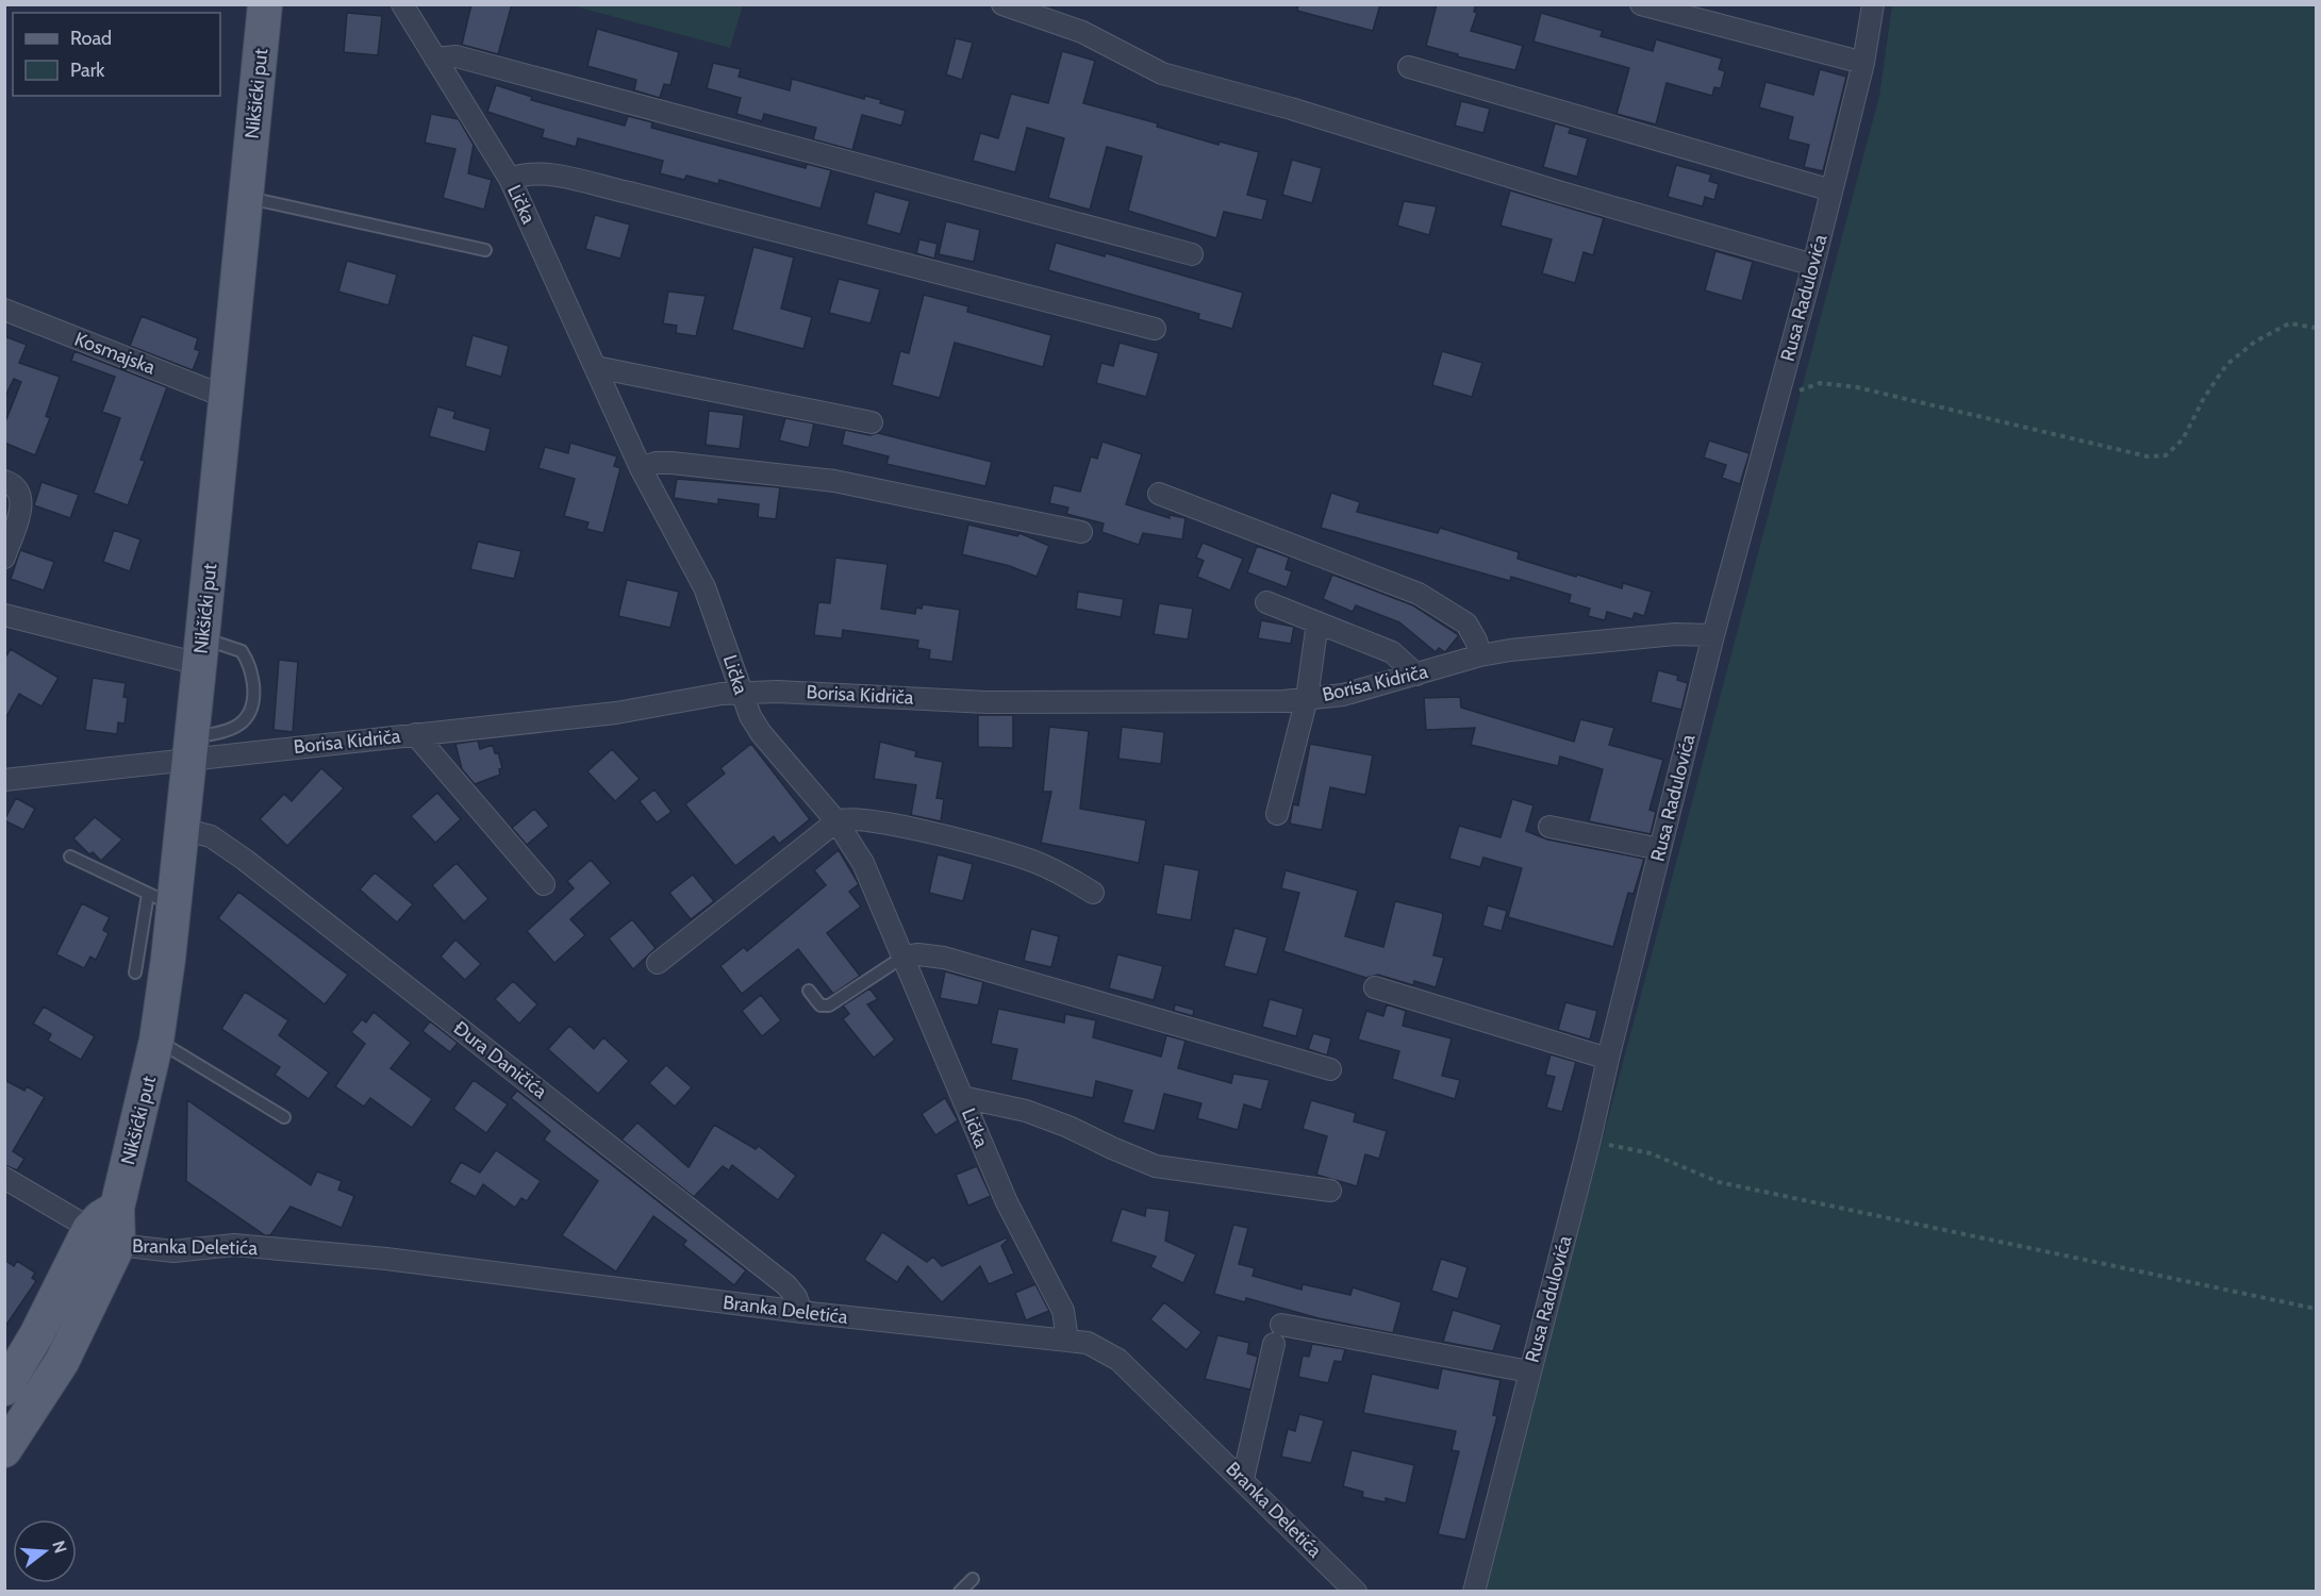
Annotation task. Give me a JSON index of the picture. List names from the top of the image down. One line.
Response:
{"streets":{"main road":["Nikšićki put"],"street":["Lička","Rusa Radulovića","Kosmajska","Borisa Kidriča","Đura Daničića","Branka Deletića"]},"crossings":[["Nikšićki put","Kosmajska"],["Nikšićki put","Borisa Kidriča"],["Nikšićki put","Đura Daničića"],["Nikšićki put","Branka Deletića"],["Lička","Borisa Kidriča"],["Lička","Branka Deletića"],["Rusa Radulovića","Borisa Kidriča"],["Đura Daničića","Branka Deletića"]],"legend":["Road","Park"],"north":"right"}
